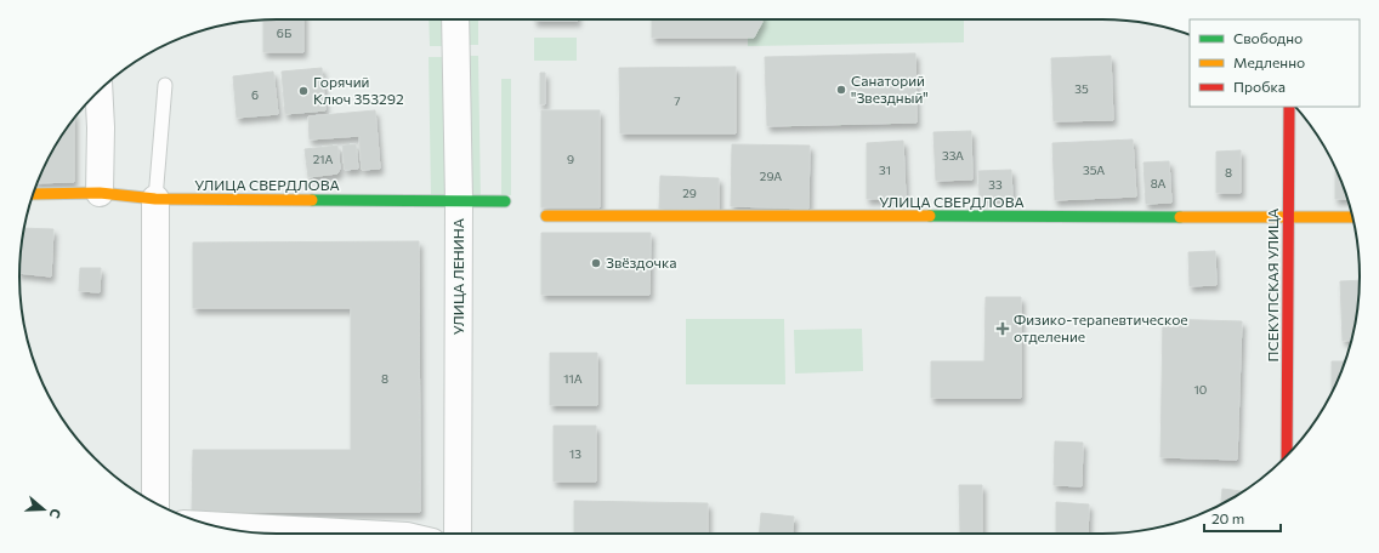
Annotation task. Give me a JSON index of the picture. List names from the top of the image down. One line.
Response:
{"streets":{"street":["УЛИЦА СВЕРДЛОВА","УЛИЦА ЛЕНИНА","ПСЕКУПСКАЯ УЛИЦА"]},"crossings":[["УЛИЦА СВЕРДЛОВА","УЛИЦА ЛЕНИНА"],["УЛИЦА СВЕРДЛОВА","ПСЕКУПСКАЯ УЛИЦА"]],"places":{"other":["Санаторий \"Звездный\"","Горячий Ключ 353292","Звёздочка"],"health":["Физико-терапевтическое отделение"]},"house_numbers":["6Б","35","6","7","33А","21А","9","31","35А","8","29А","8А","33","29","8","11А","10","13"],"legend":["Свободно","Медленно","Пробка"],"scale_bar":"20 m","north":"right"}
